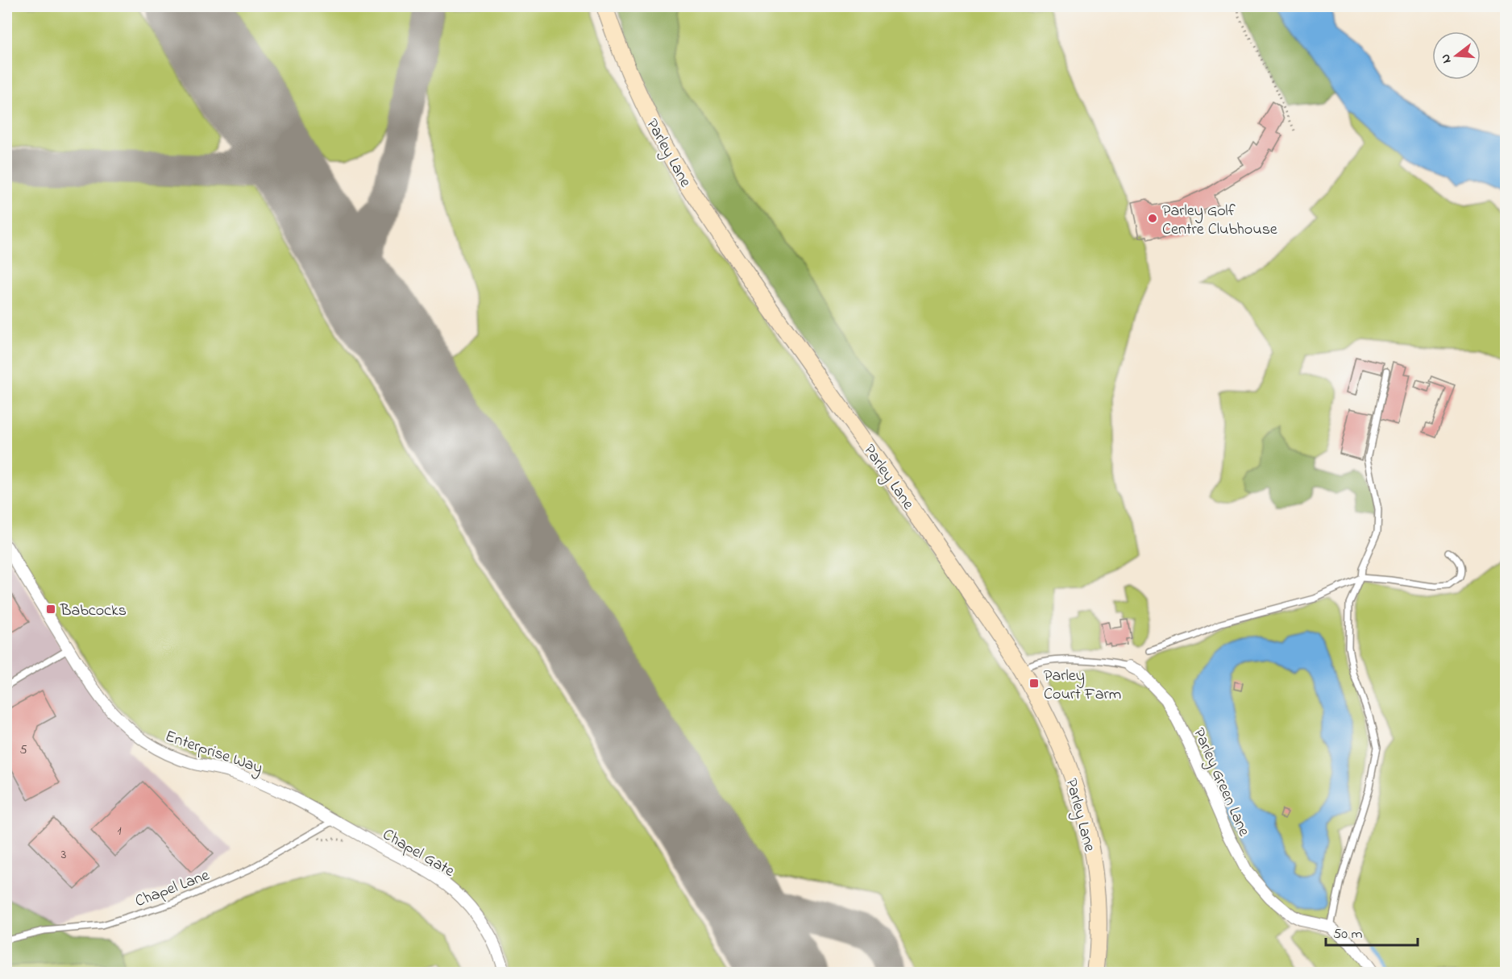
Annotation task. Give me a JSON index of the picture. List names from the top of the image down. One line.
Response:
{"streets":{"main road":["Parley Lane"],"street":["Enterprise Way","Parley Green Lane","Chapel Gate"],"lane":["Chapel Lane"]},"crossings":[["Parley Lane","Parley Green Lane"],["Enterprise Way","Chapel Gate"],["Enterprise Way","Chapel Lane"],["Chapel Gate","Chapel Lane"]],"places":{"other":["Parley Golf Centre Clubhouse"],"transit":["Babcocks","Parley Court Farm"]},"house_numbers":["5","1","3"],"scale_bar":"50 m","north":"left"}
